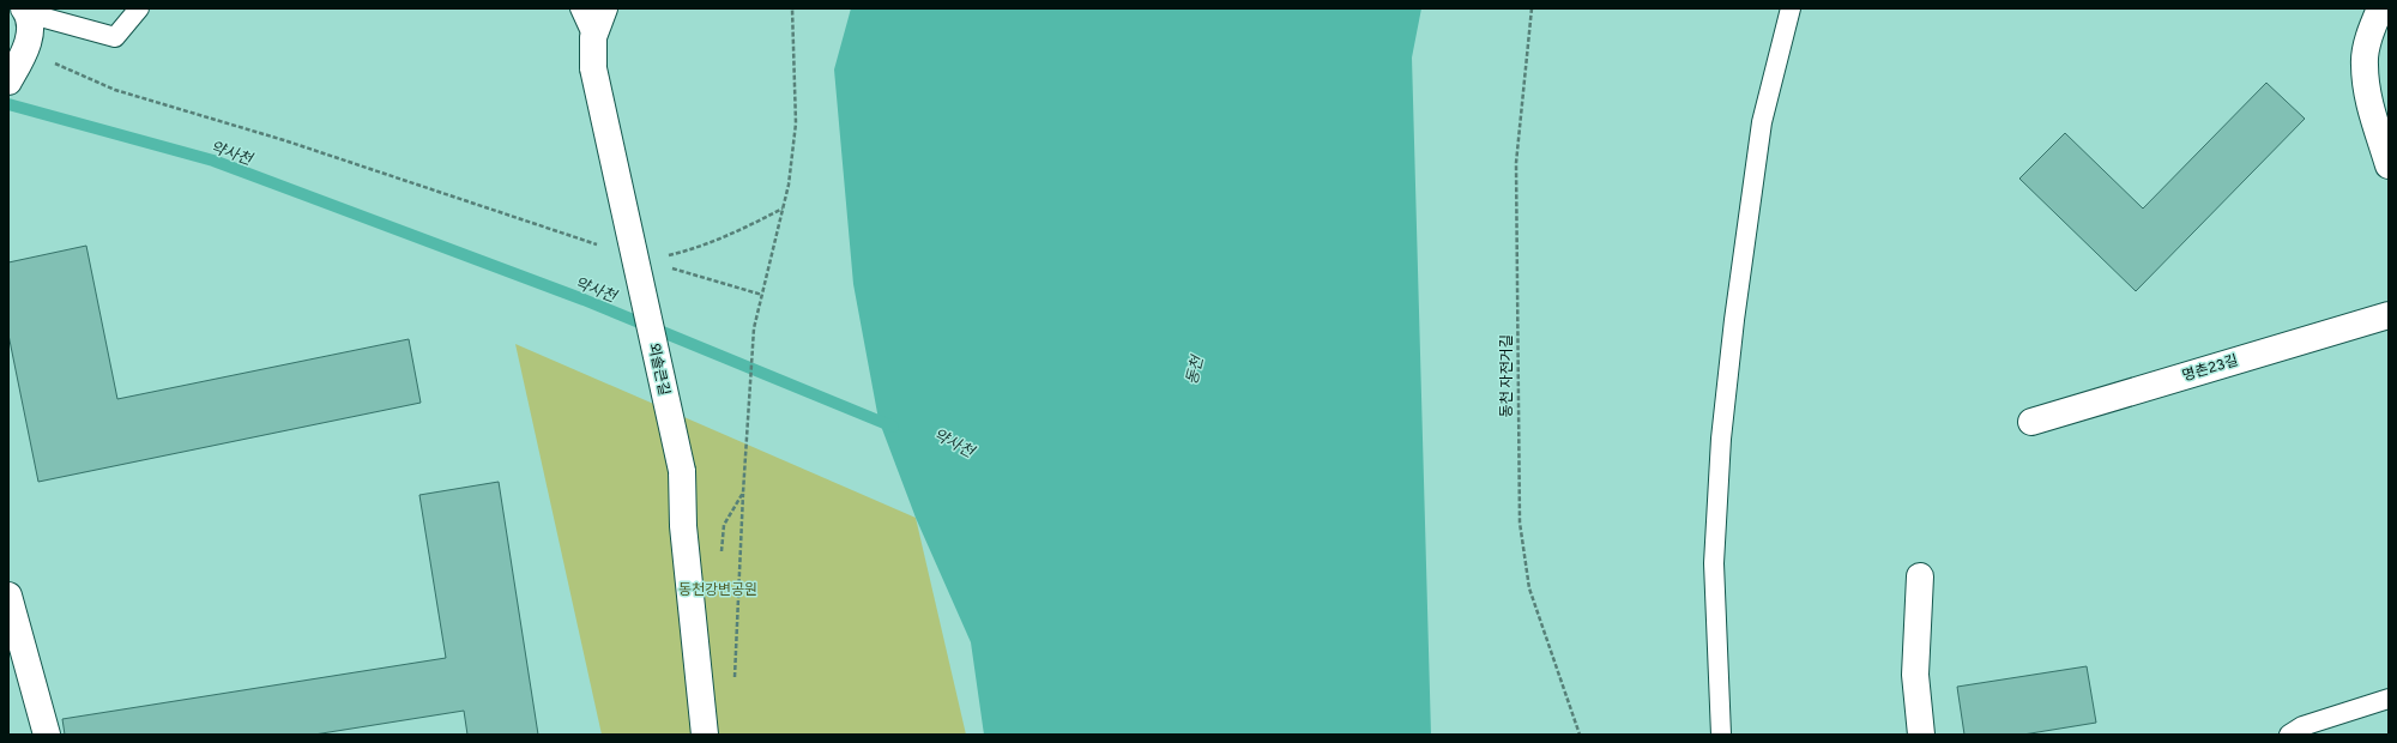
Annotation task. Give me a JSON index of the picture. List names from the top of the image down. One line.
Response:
{"streets":{"street":["명촌23길","외솔큰길"],"path":["동천 자전거길"]},"water":["약사천","동천"],"parks":["동천강변공원"]}
